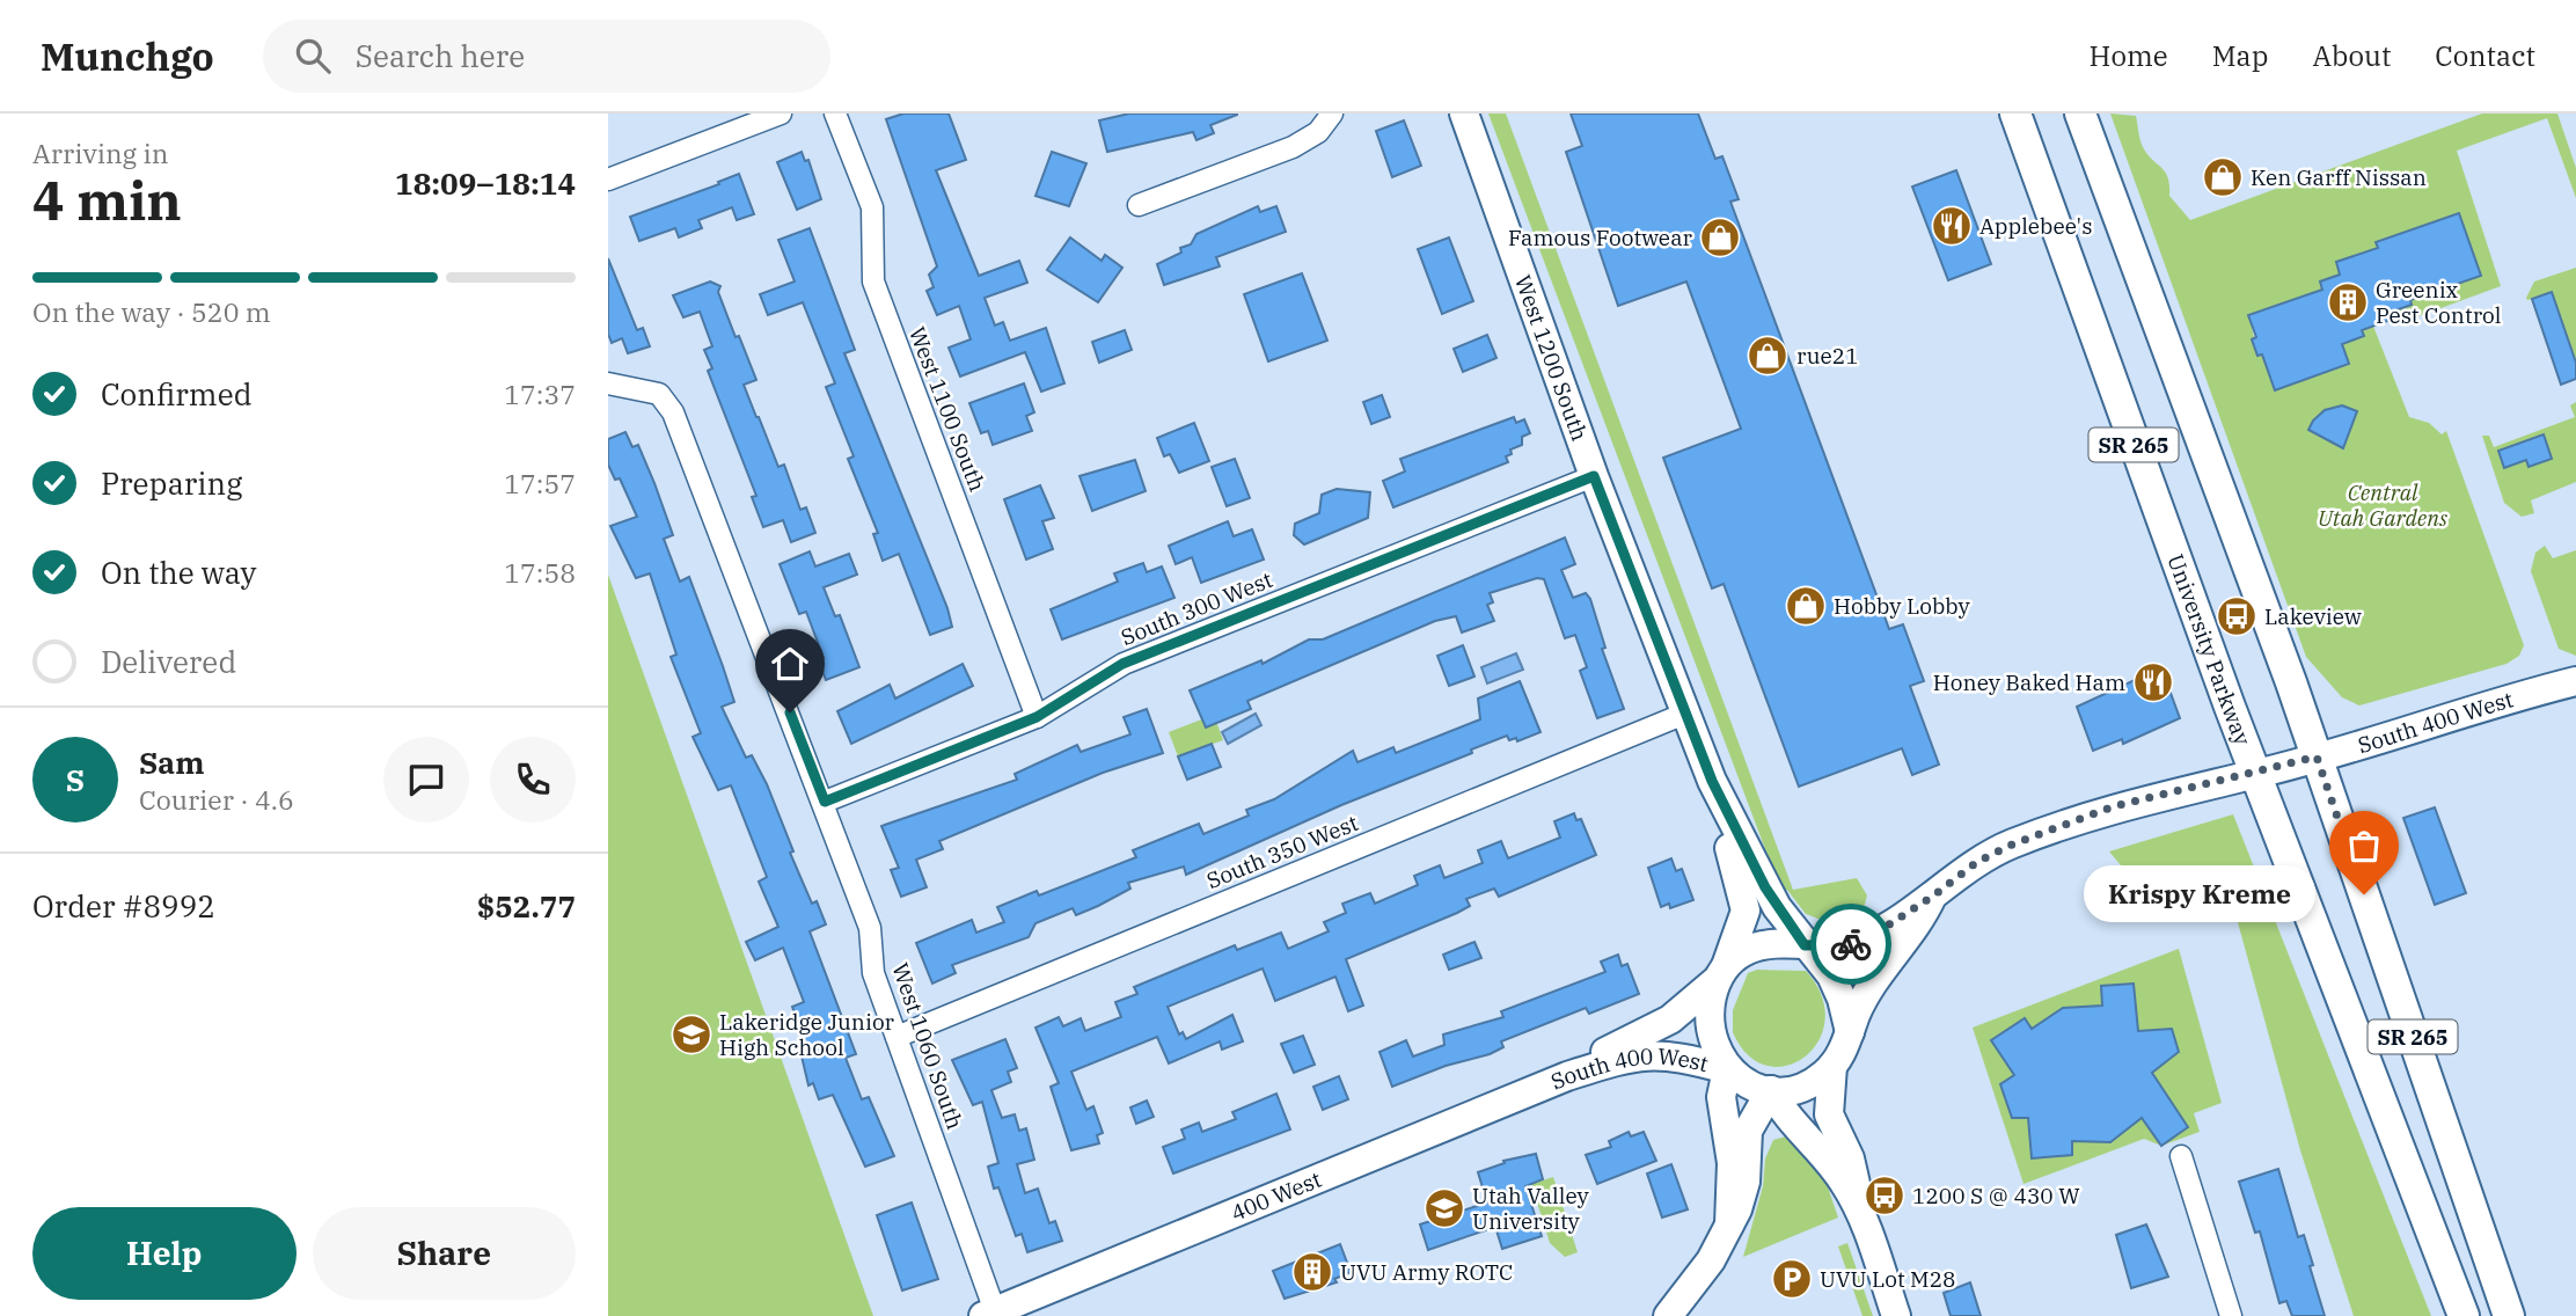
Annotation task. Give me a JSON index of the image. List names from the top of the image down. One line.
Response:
{"streets":{"main road":["SR 265","University Parkway"],"street":["West 1200 South","West 1100 South","South 300 West","South 400 West","South 350 West","West 1060 South","400 West"]},"crossings":[["West 1200 South","South 300 West"],["West 1200 South","South 400 West"],["West 1200 South","South 350 West"],["West 1100 South","South 300 West"],["SR 265","South 400 West"],["South 300 West","West 1060 South"],["University Parkway","South 400 West"],["South 400 West","400 West"],["South 350 West","West 1060 South"],["West 1060 South","400 West"]],"parks":["Central Utah Gardens"],"places":{"shop":["Ken Garff Nissan","Famous Footwear","rue21","Hobby Lobby"],"restaurant":["Applebee's","Honey Baked Ham"],"building":["Greenix Pest Control","UVU Army ROTC"],"bus stop":["Lakeview","1200 S @ 430 W"],"other":["Krispy Kreme"],"school or university":["Lakeridge Junior High School","Utah Valley University"],"parking":["UVU Lot M28"]},"page":{"header":"Munchgo","search":"Search here","nav":["Home","Map","About","Contact"],"heading":["4 min","Arriving in","18:09–18:14"],"panel":["Sam","Courier · 4.6","Order #8992","$52.77"],"bar":"On the way · 520 m","list":[["Confirmed","17:37"],["Preparing","17:57"],["On the way","17:58"],"Delivered"],"round":"S","bubble":"Krispy Kreme","buttons":["Help","Share"]}}
